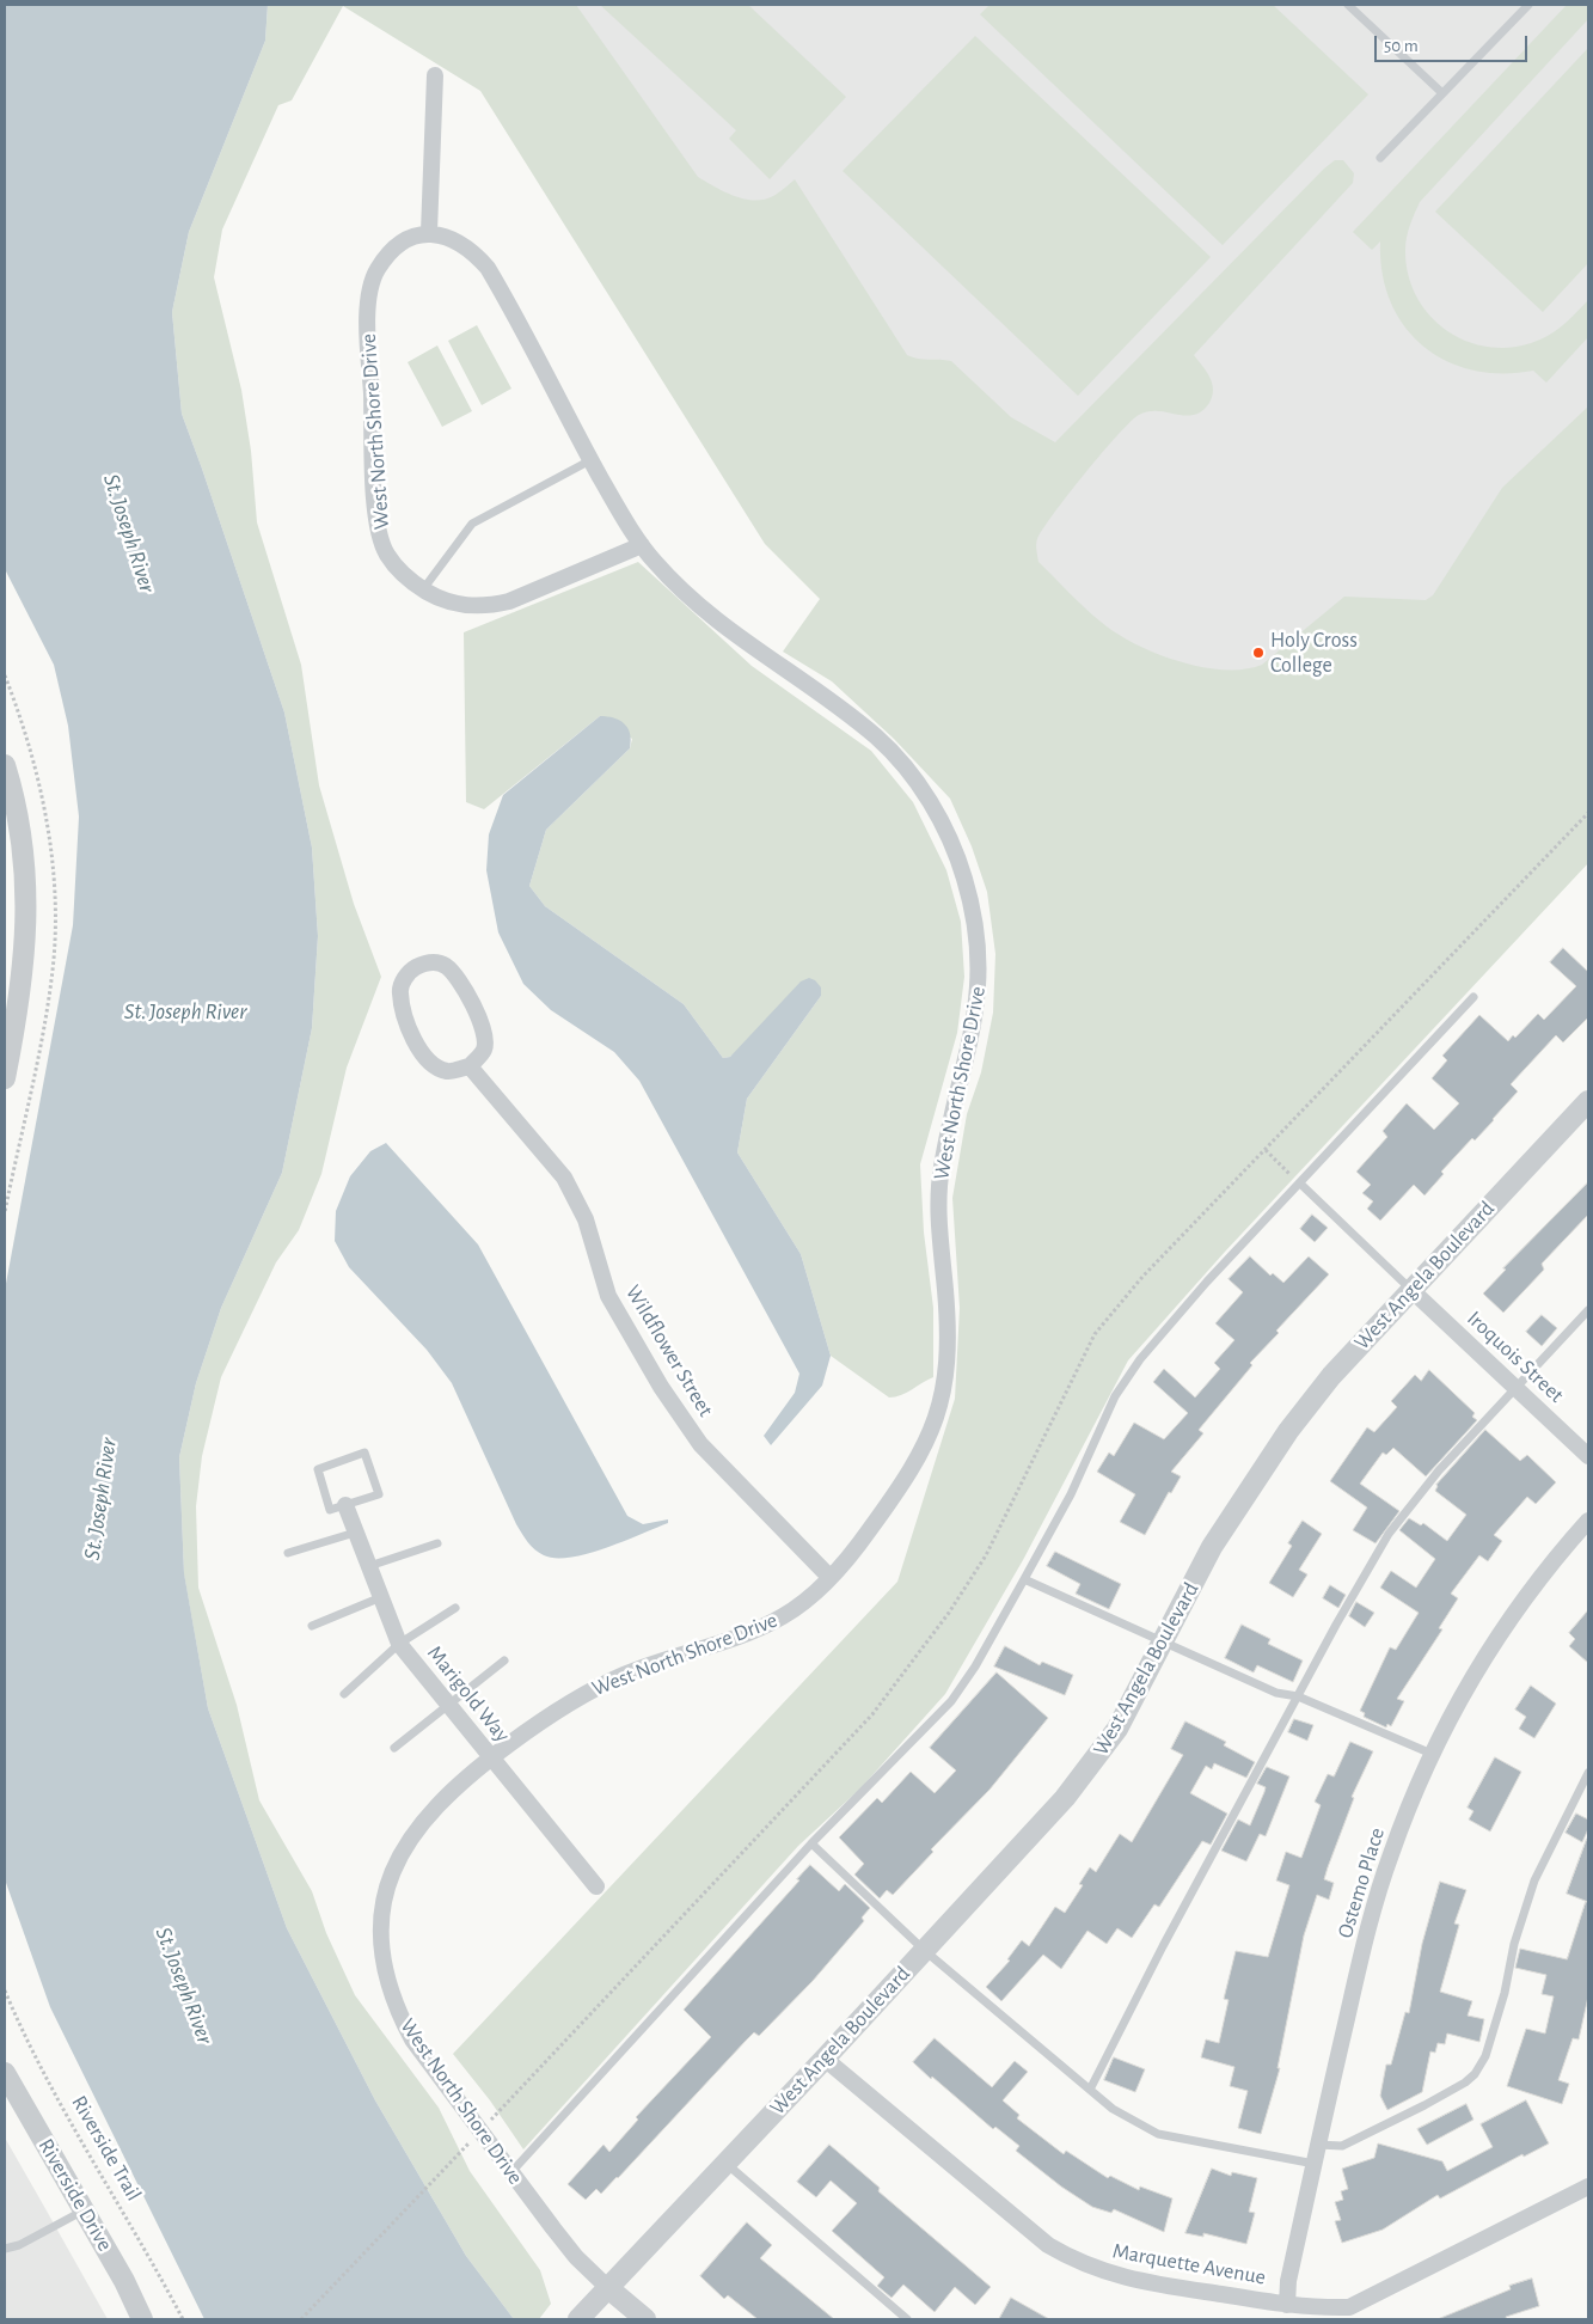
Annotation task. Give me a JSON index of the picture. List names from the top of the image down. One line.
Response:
{"streets":{"street":["West North Shore Drive","West Angela Boulevard","Wildflower Street","Iroquois Street","Marigold Way","Ostemo Place","Riverside Drive","Marquette Avenue"],"path":["Riverside Trail"]},"crossings":[["West North Shore Drive","West Angela Boulevard"],["West North Shore Drive","Wildflower Street"],["West North Shore Drive","Marigold Way"],["West Angela Boulevard","Iroquois Street"],["West Angela Boulevard","Marquette Avenue"],["Ostemo Place","Marquette Avenue"]],"water":["St. Joseph River"],"places":["Holy Cross College"],"scale_bar":"50 m"}
